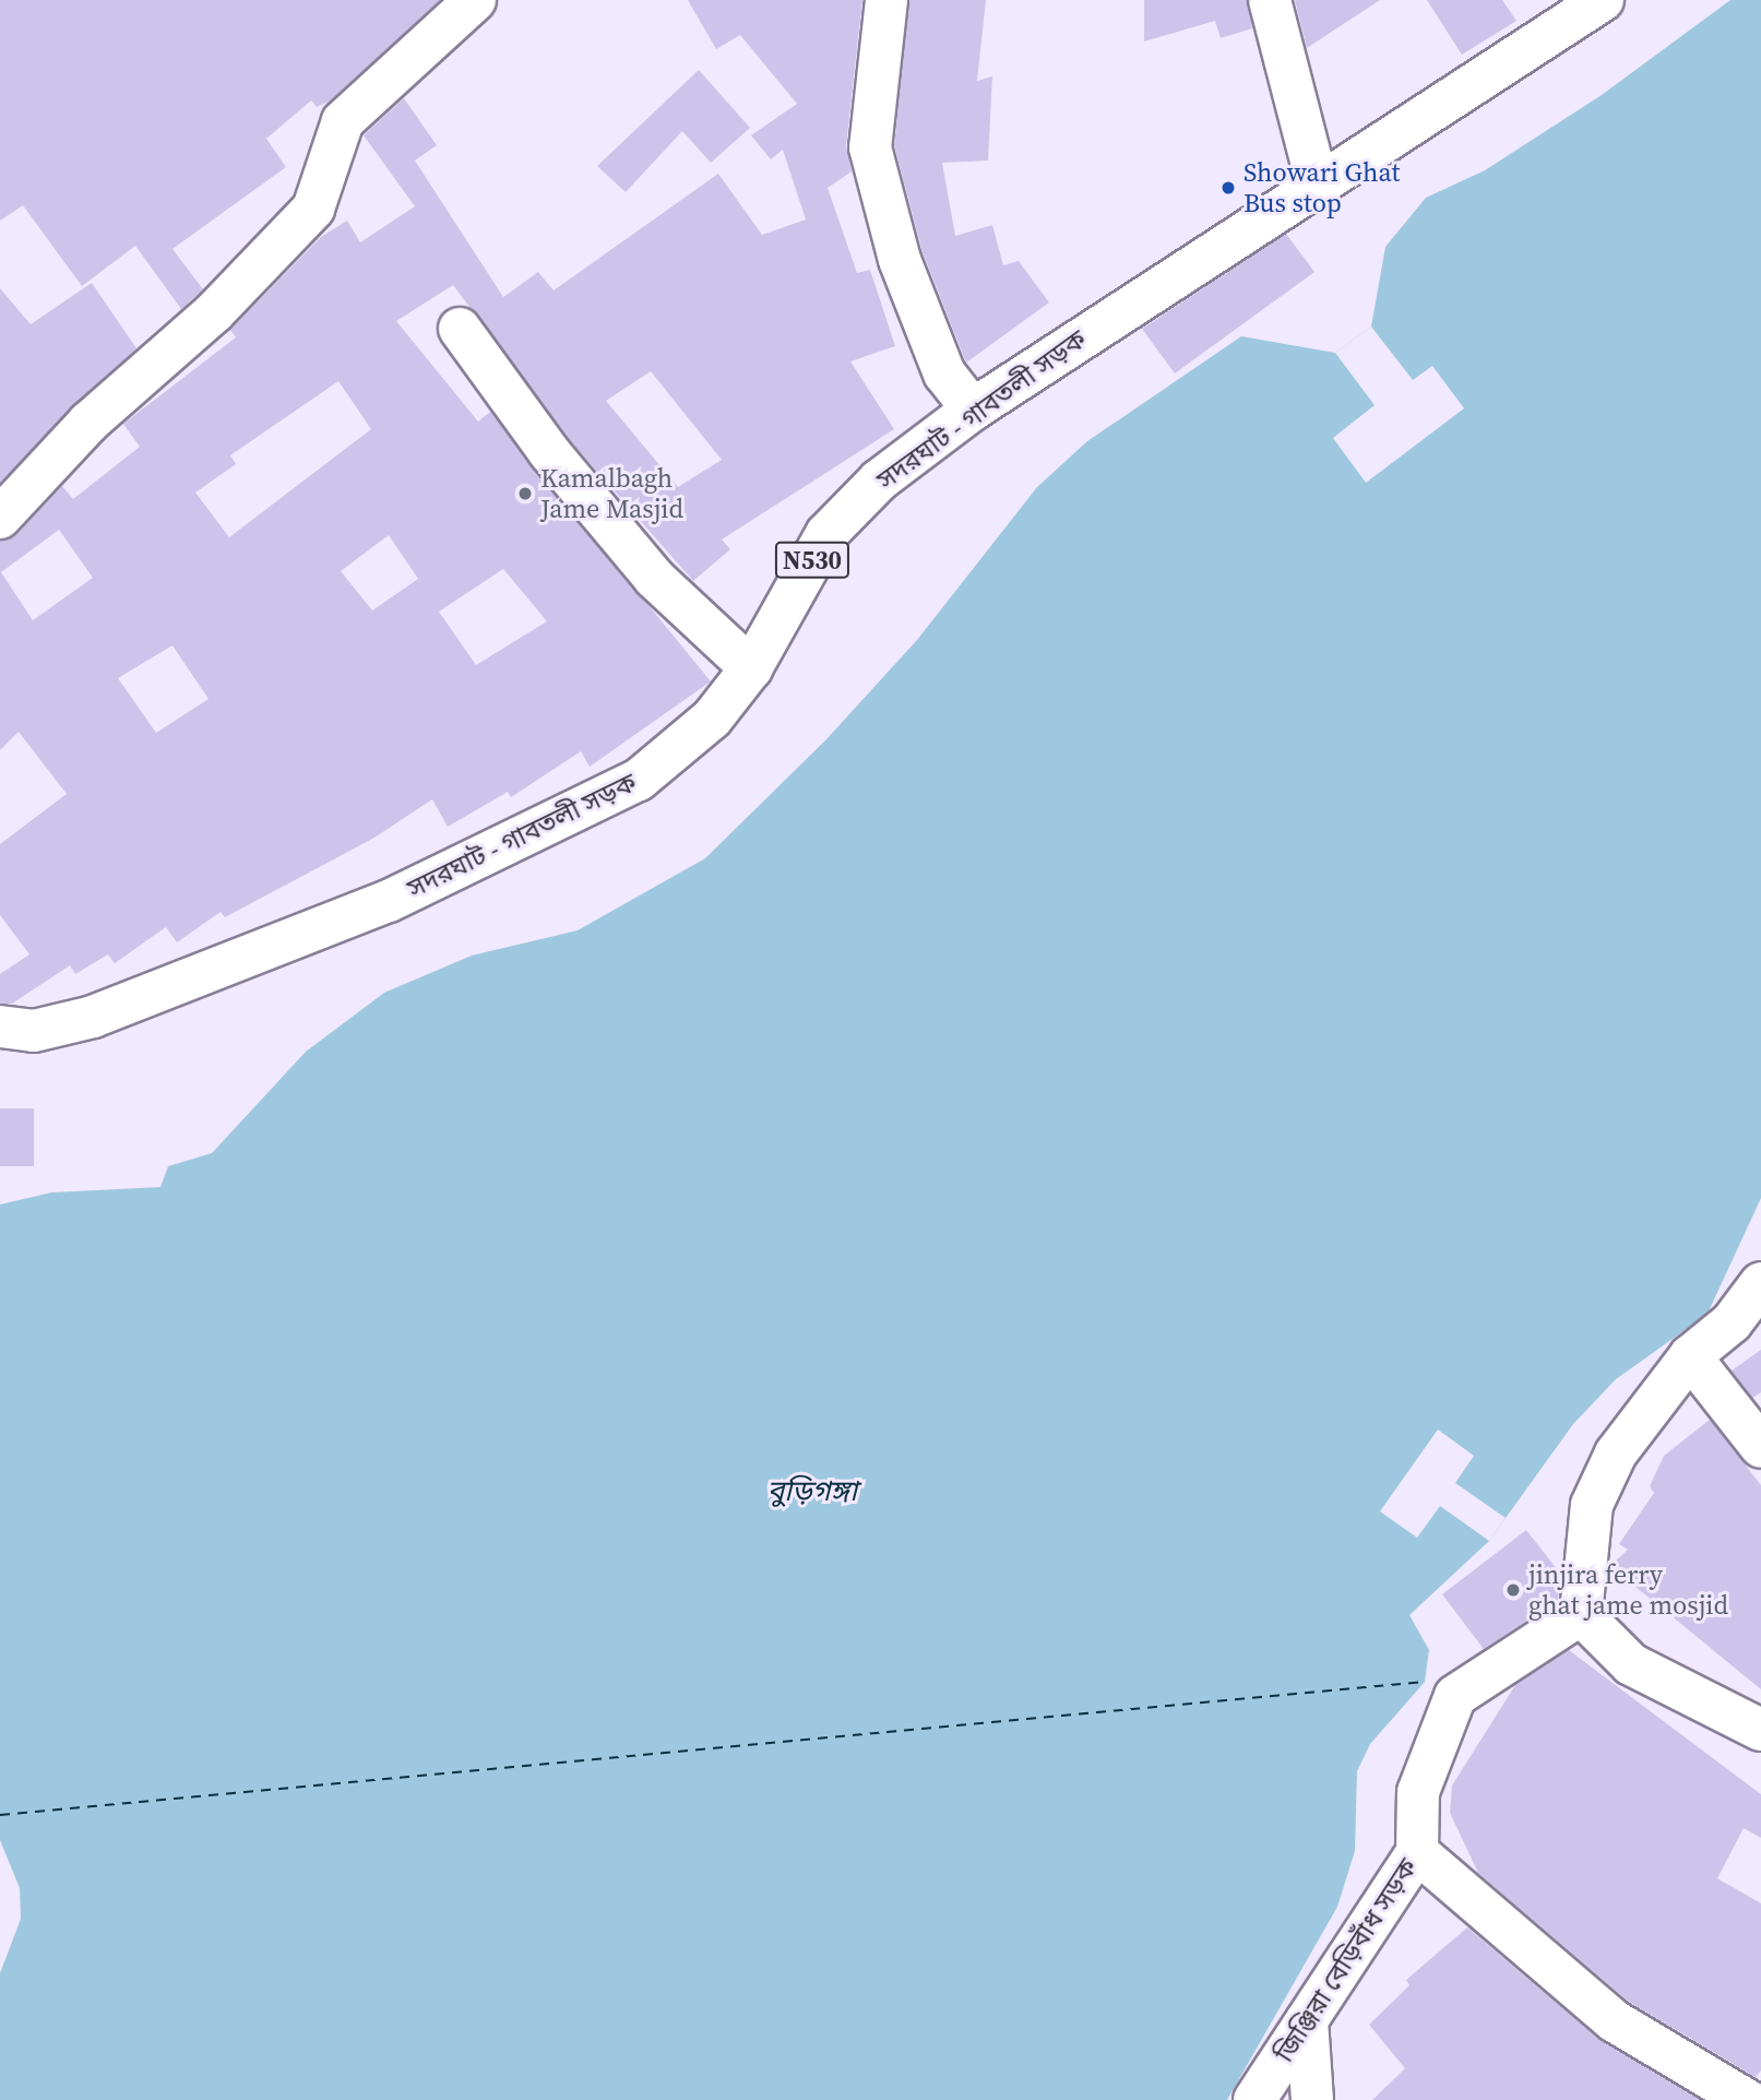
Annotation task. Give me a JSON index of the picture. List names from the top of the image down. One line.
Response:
{"streets":{"main road":["সদরঘাট - গাবতলী সড়ক","N530","জিঞ্জিরা বেড়িবাঁধ সড়ক"]},"water":["বুড়িগঙ্গা"],"places":["Showari Ghat Bus stop","Kamalbagh Jame Masjid","jinjira ferry ghat jame mosjid"]}
